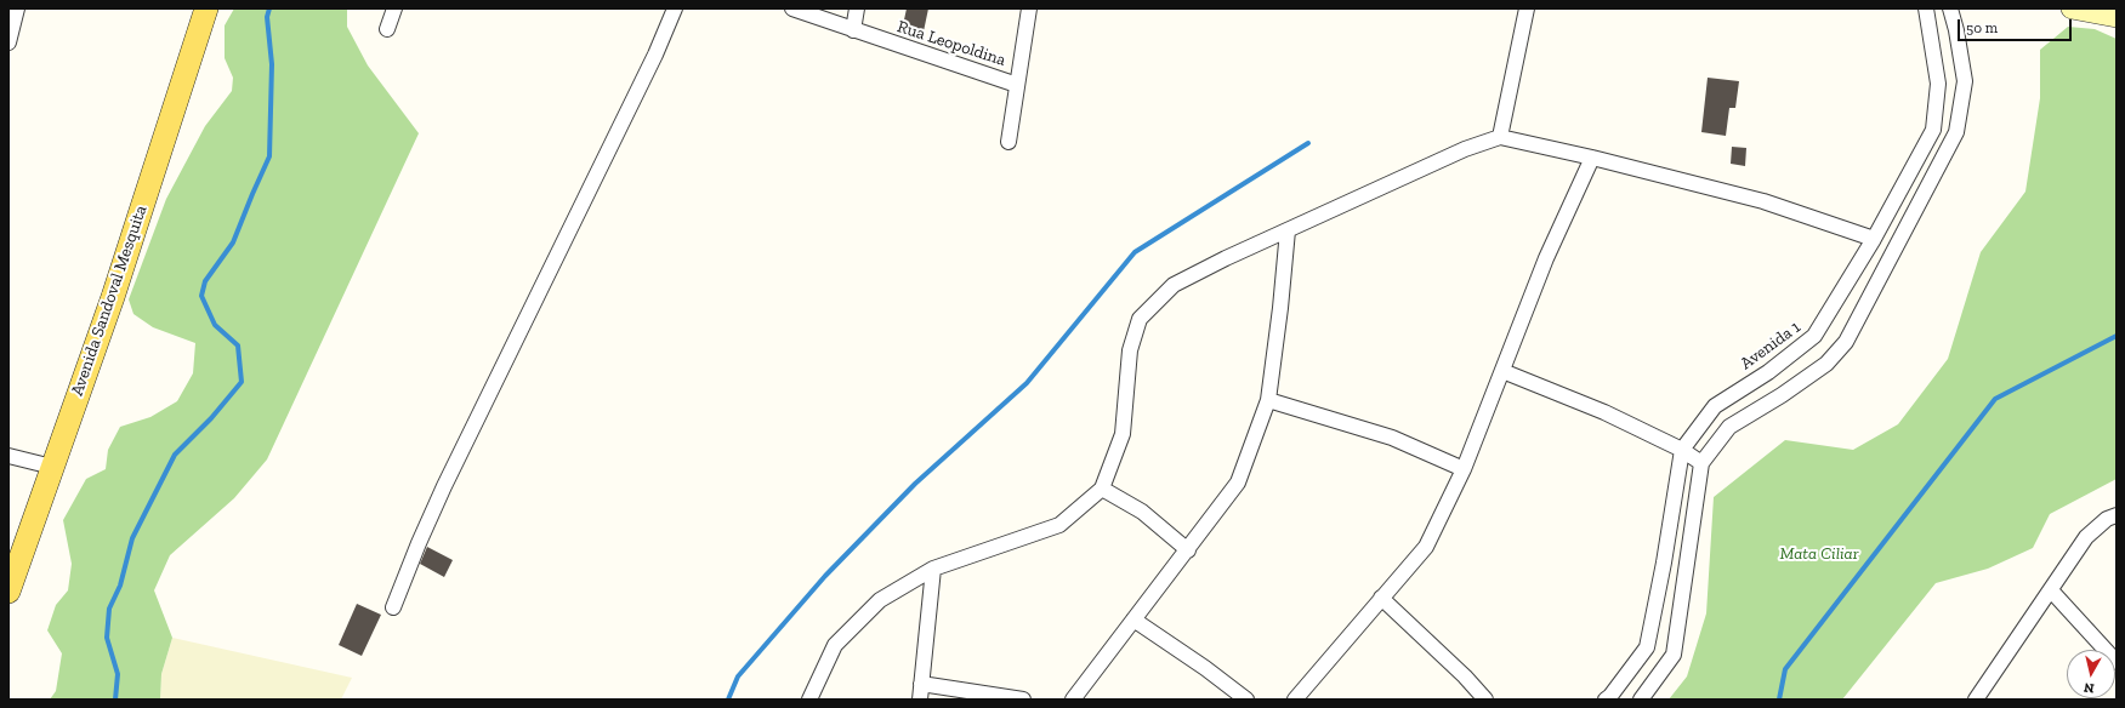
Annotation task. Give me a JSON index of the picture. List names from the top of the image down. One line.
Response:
{"streets":{"main road":["Avenida Sandoval Mesquita"],"street":["Rua Leopoldina","Avenida 1"]},"parks":["Mata Ciliar"],"scale_bar":"50 m","north":"bottom"}
